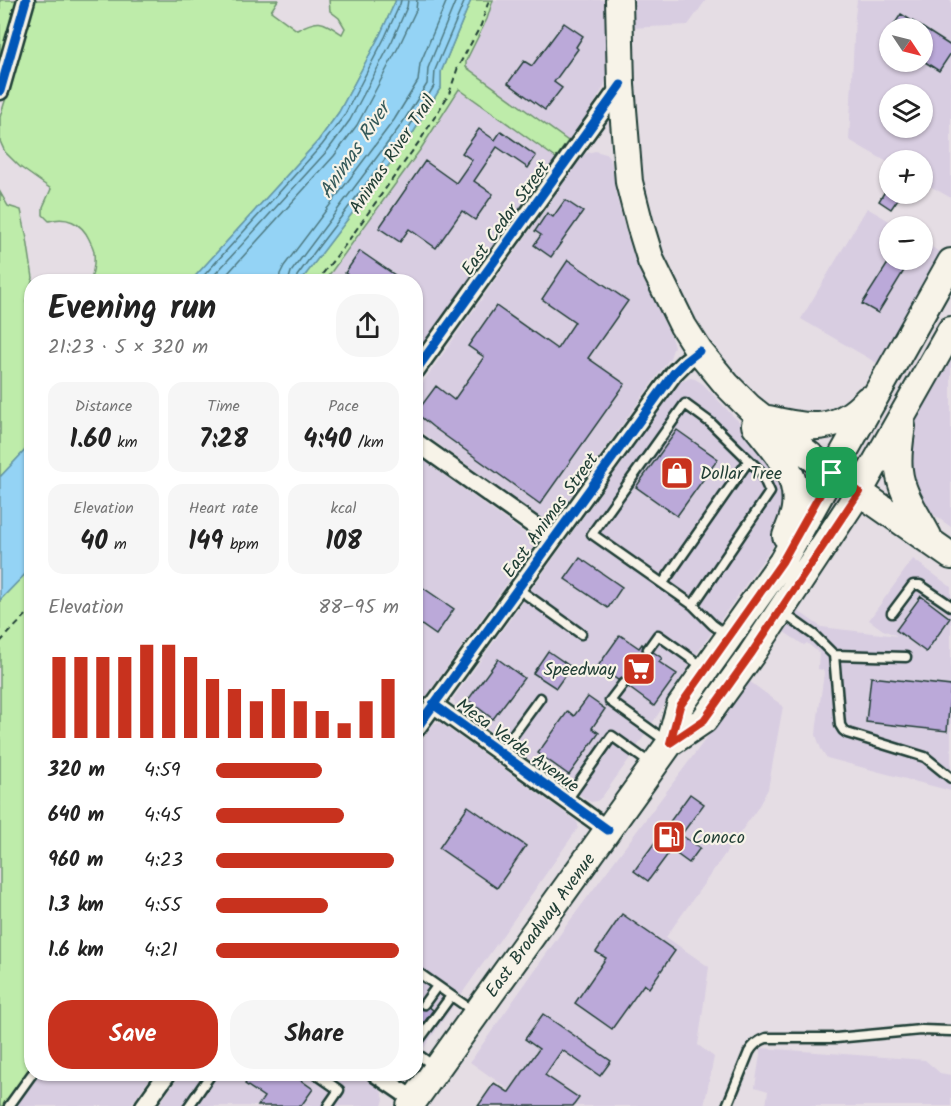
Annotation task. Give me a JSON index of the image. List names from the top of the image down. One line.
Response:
{"streets":{"main road":["East Broadway Avenue"],"street":["East Cedar Street","East Animas Street","Mesa Verde Avenue"],"path":["Animas River Trail"]},"crossings":[["East Animas Street","Mesa Verde Avenue"],["Mesa Verde Avenue","East Broadway Avenue"]],"water":["Animas River"],"places":{"shop":["Dollar Tree"],"supermarket":["Speedway"],"fuel station":["Conoco"]},"north":"bottom right","page":{"map_buttons":["+","−"],"heading":["Evening run","21:23 · 5 × 320 m"],"stats":[["Distance","1.60 km"],["Time","7:28"],["Pace","4:40 /km"],["Elevation","40 m"],["Heart rate","149 bpm"],["kcal","108"]],"chart":["Elevation","88–95 m"],"list":[{"name":"320 m","note":"4:59"},{"name":"640 m","note":"4:45"},{"name":"960 m","note":"4:23"},{"name":"1.3 km","note":"4:55"},{"name":"1.6 km","note":"4:21"}],"buttons":["Save","Share"]}}
